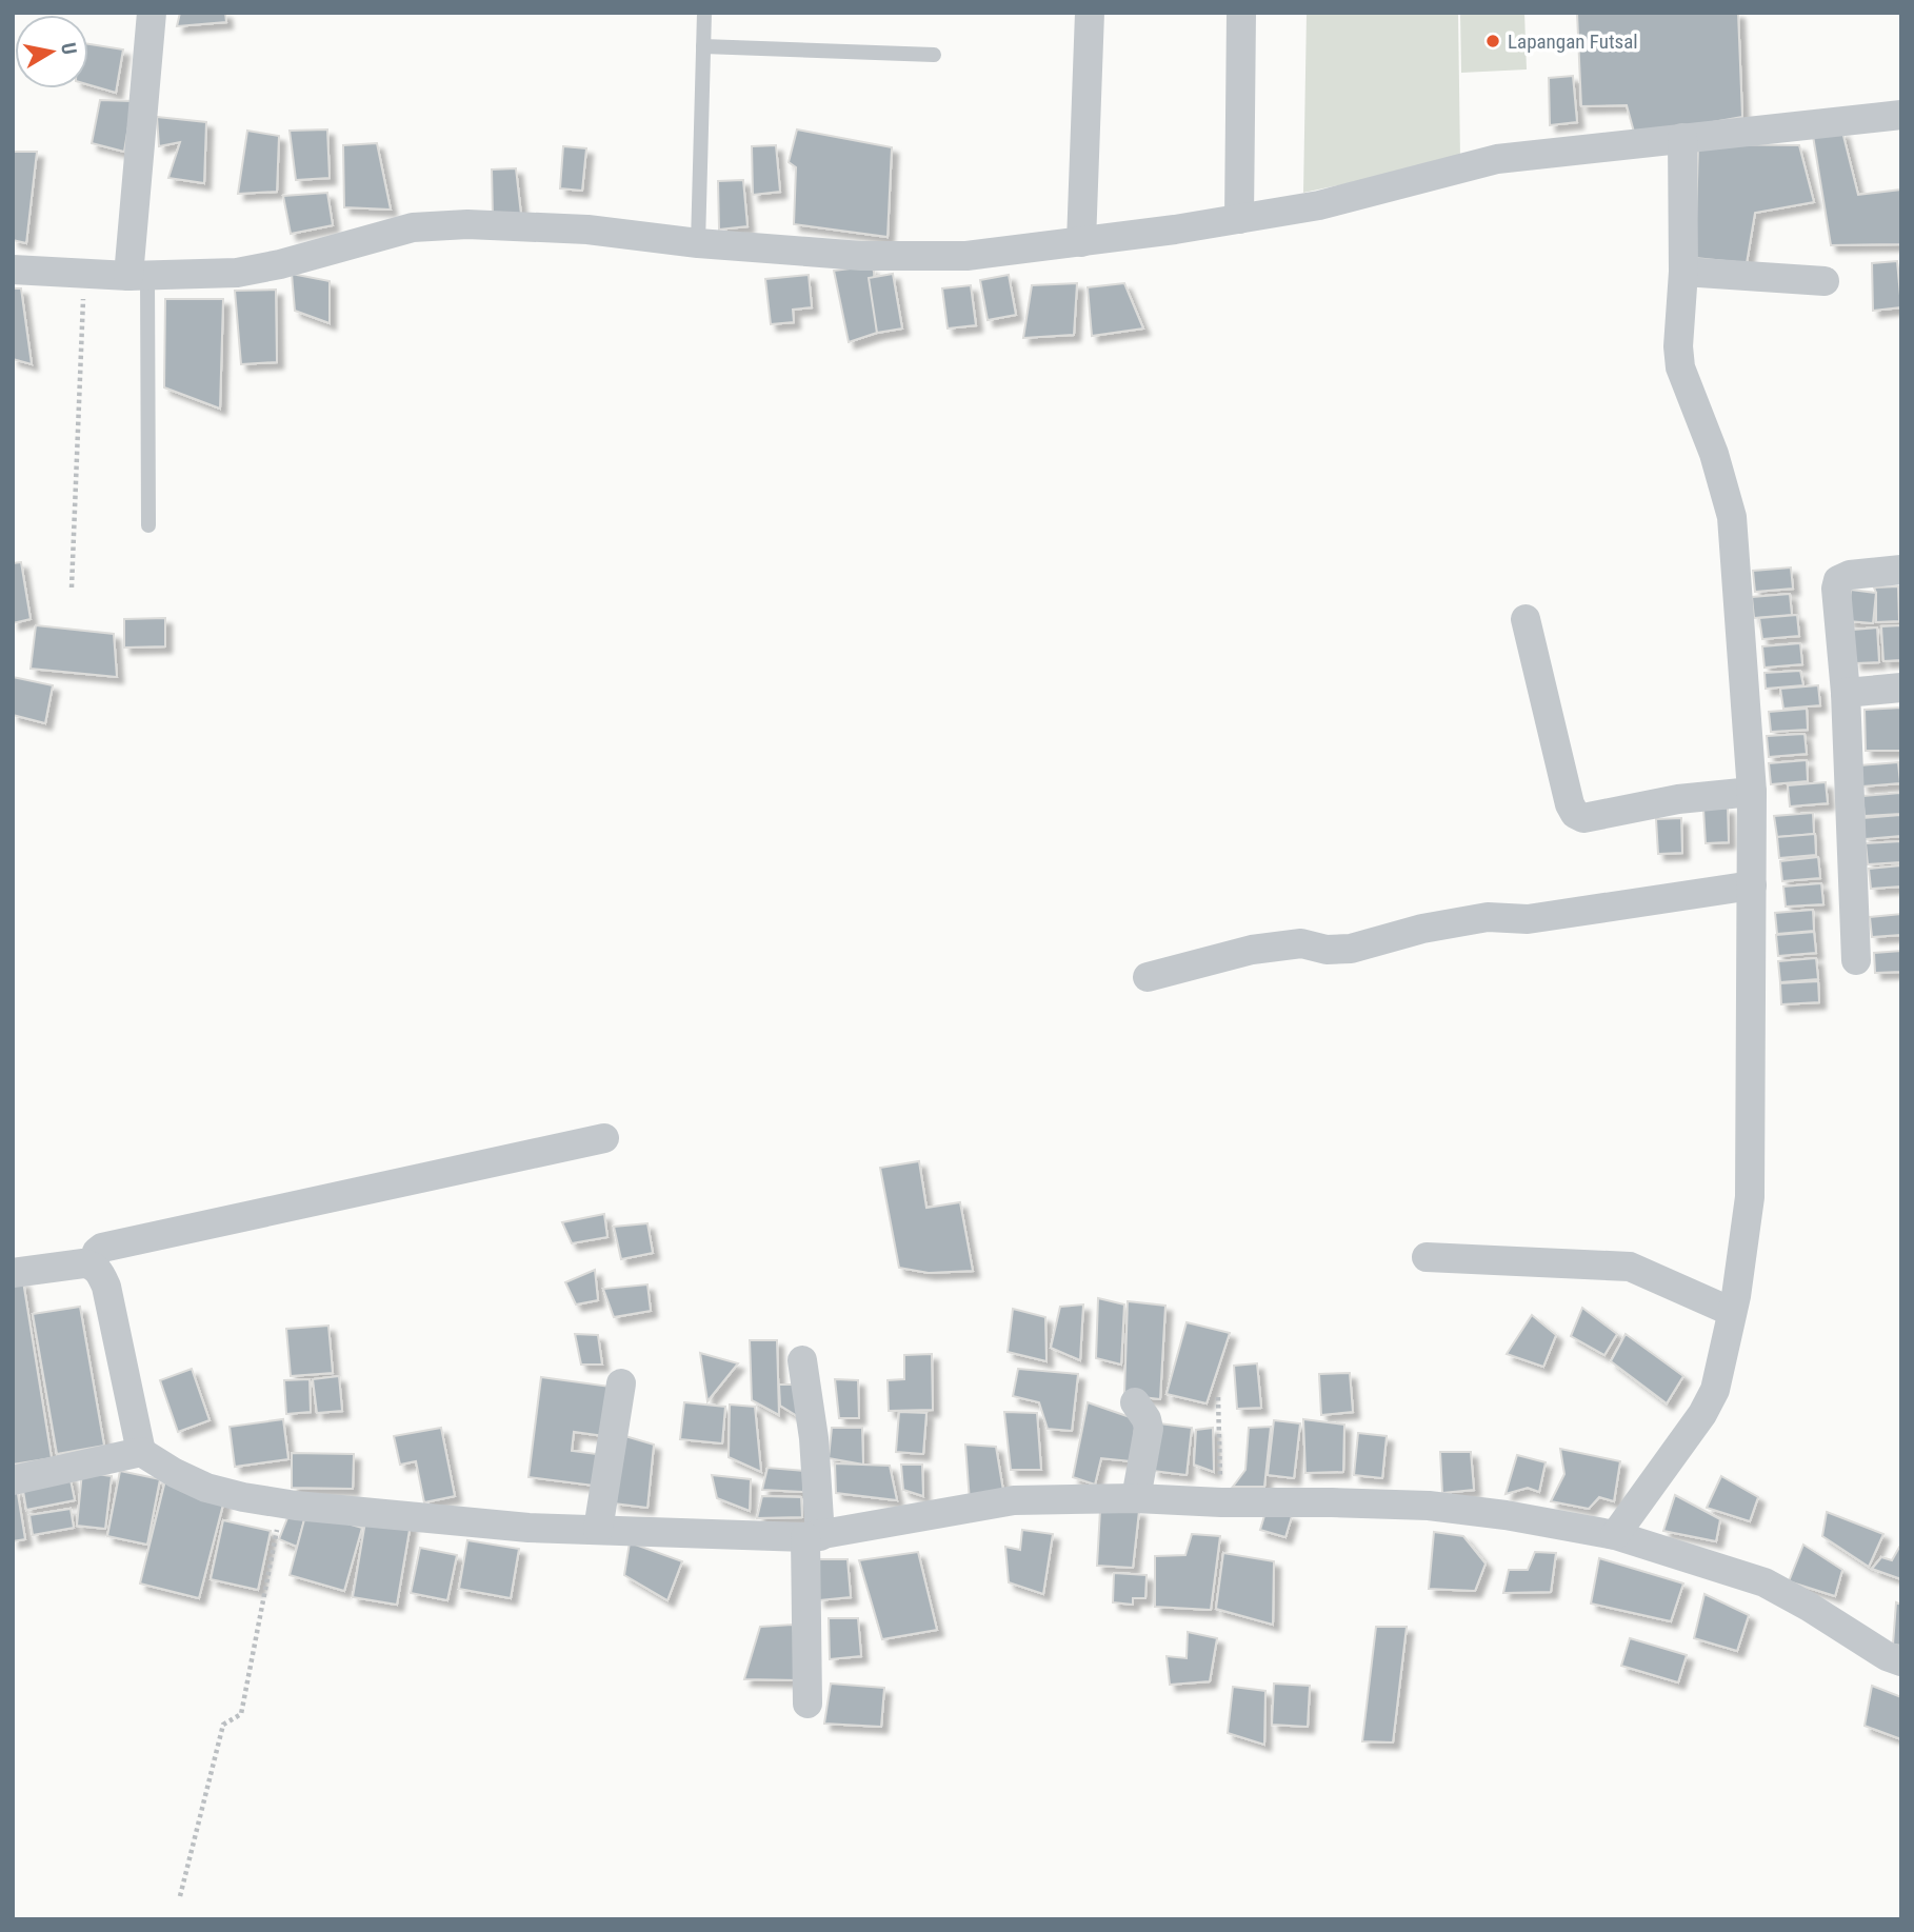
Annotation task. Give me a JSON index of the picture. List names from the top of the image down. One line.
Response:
{"places":["Lapangan Futsal"],"north":"right"}
